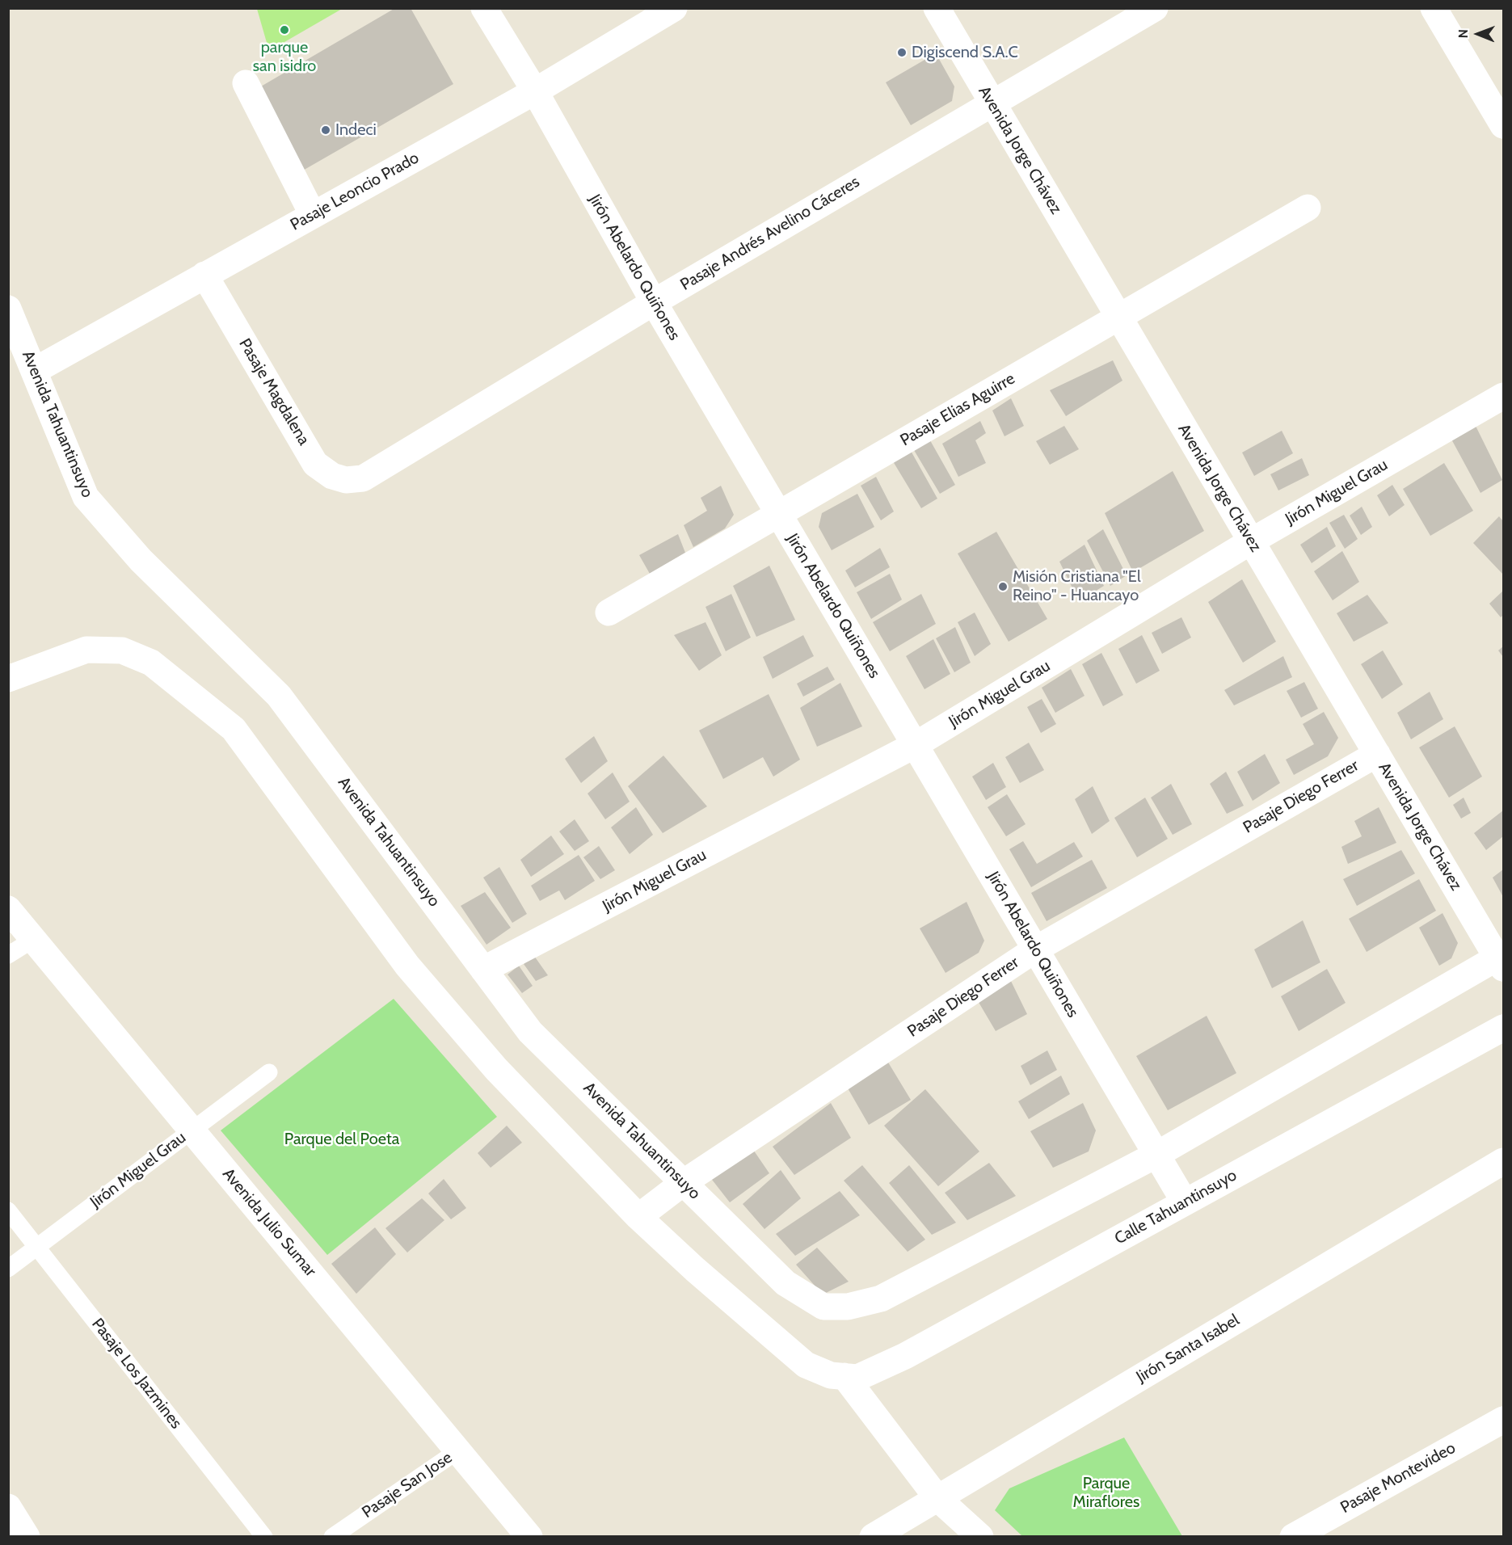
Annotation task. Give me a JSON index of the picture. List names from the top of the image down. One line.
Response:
{"streets":{"street":["Avenida Jorge Chávez","Pasaje Leoncio Prado","Pasaje Andrés Avelino Cáceres","Jirón Abelardo Quiñones","Pasaje Magdalena","Pasaje Elias Aguirre","Avenida Tahuantinsuyo","Jirón Miguel Grau","Pasaje Diego Ferrer","Calle Tahuantinsuyo","Avenida Julio Sumar","Jirón Santa Isabel","Pasaje Montevideo"],"lane":["Pasaje Los Jazmines","Pasaje San Jose"]},"crossings":[["Avenida Jorge Chávez","Pasaje Andrés Avelino Cáceres"],["Avenida Jorge Chávez","Pasaje Elias Aguirre"],["Avenida Jorge Chávez","Jirón Miguel Grau"],["Avenida Jorge Chávez","Pasaje Diego Ferrer"],["Pasaje Leoncio Prado","Jirón Abelardo Quiñones"],["Pasaje Leoncio Prado","Pasaje Magdalena"],["Pasaje Leoncio Prado","Avenida Tahuantinsuyo"],["Pasaje Andrés Avelino Cáceres","Jirón Abelardo Quiñones"],["Pasaje Andrés Avelino Cáceres","Pasaje Magdalena"],["Jirón Abelardo Quiñones","Pasaje Elias Aguirre"],["Jirón Abelardo Quiñones","Avenida Tahuantinsuyo"],["Jirón Abelardo Quiñones","Jirón Miguel Grau"],["Jirón Abelardo Quiñones","Pasaje Diego Ferrer"],["Jirón Abelardo Quiñones","Calle Tahuantinsuyo"],["Avenida Tahuantinsuyo","Jirón Miguel Grau"],["Avenida Tahuantinsuyo","Pasaje Diego Ferrer"],["Jirón Miguel Grau","Avenida Julio Sumar"],["Jirón Miguel Grau","Pasaje Los Jazmines"],["Pasaje Diego Ferrer","Calle Tahuantinsuyo"],["Avenida Julio Sumar","Pasaje San Jose"]],"parks":["Parque del Poeta","Parque Miraflores"],"places":["parque san isidro","Digiscend S.A.C","Indeci","Misión Cristiana \"El Reino\" - Huancayo"],"north":"left"}
